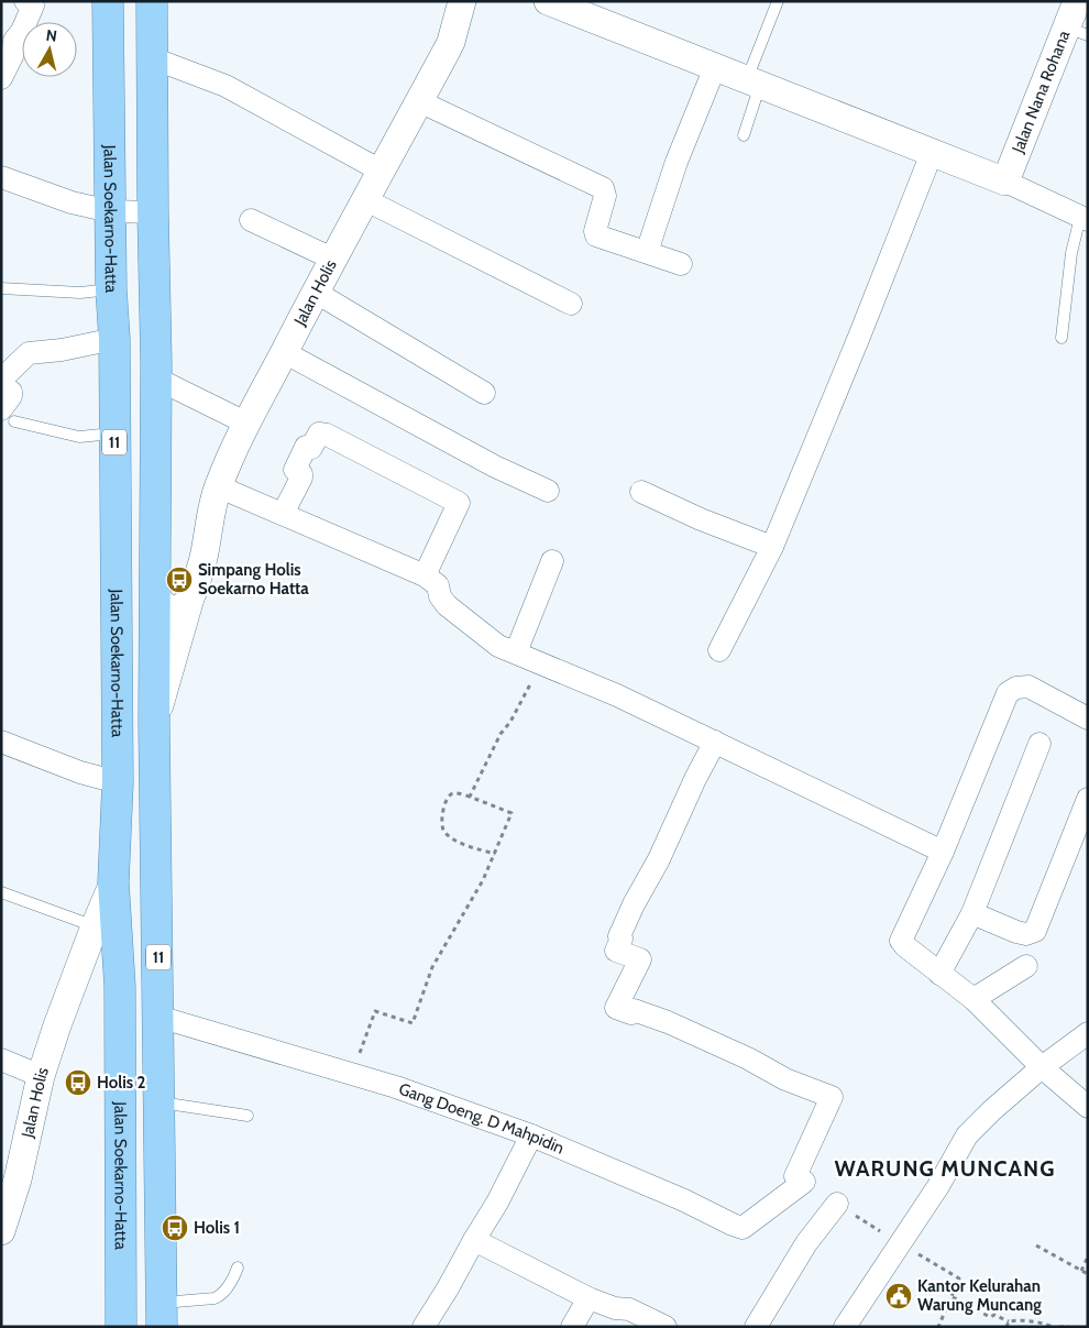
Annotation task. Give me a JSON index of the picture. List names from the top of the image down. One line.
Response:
{"streets":{"highway":["Jalan Soekarno-Hatta","11"],"street":["Jalan Nana Rohana","Jalan Holis","Gang Doeng. D Mahpidin"]},"crossings":[["Jalan Soekarno-Hatta","Jalan Holis"],["Jalan Holis","11"],["11","Gang Doeng. D Mahpidin"]],"districts":["WARUNG MUNCANG"],"places":{"bus stop":["Simpang Holis Soekarno Hatta","Holis 2","Holis 1"],"public building":["Kantor Kelurahan Warung Muncang"]},"north":"top"}
